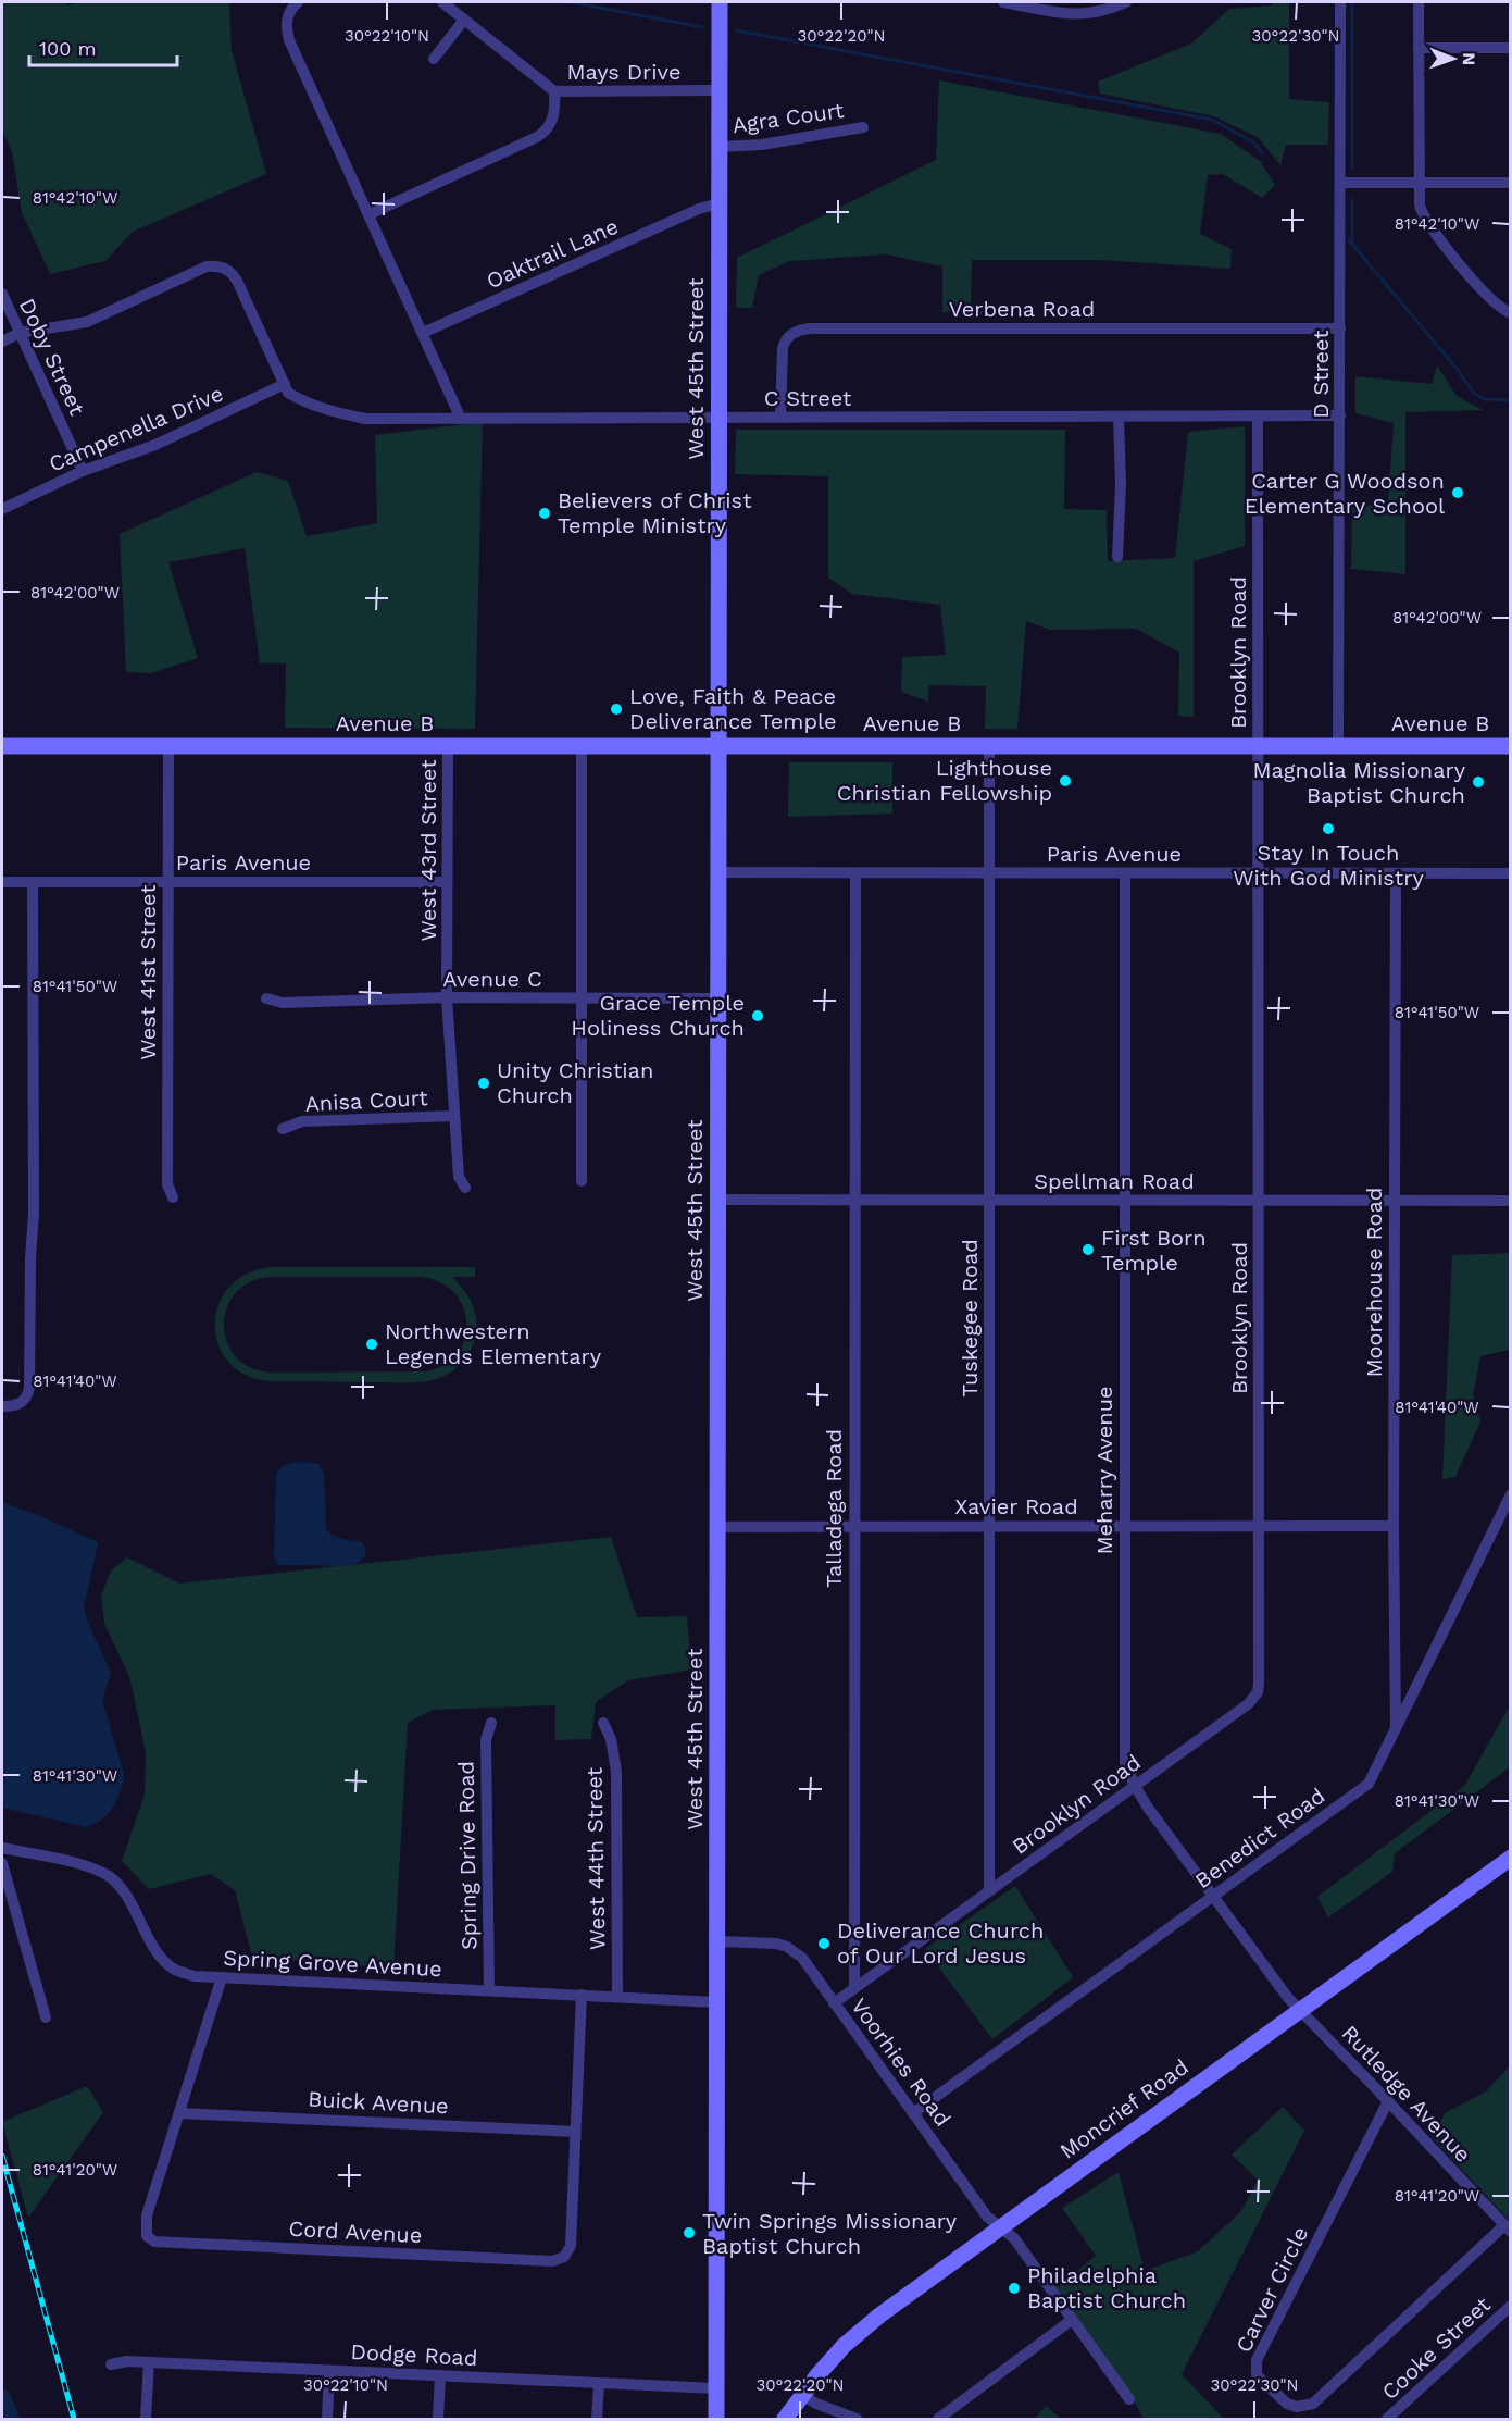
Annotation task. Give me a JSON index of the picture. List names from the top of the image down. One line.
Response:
{"streets":{"street":["Mays Drive","Agra Court","Oaktrail Lane","Verbena Road","Doby Street","West 45th Street","D Street","C Street","Campenella Drive","Brooklyn Road","Avenue B","West 43rd Street","Paris Avenue","West 41st Street","Avenue C","Anisa Court","Spellman Road","Moorehouse Road","Tuskegee Road","Meharry Avenue","Xavier Road","Talladega Road","Benedict Road","Spring Drive Road","West 44th Street","Spring Grove Avenue","Voorhies Road","Rutledge Avenue","Buick Avenue","Moncrief Road","Cord Avenue","Carver Circle","Cooke Street","Dodge Road"]},"crossings":[["Mays Drive","West 45th Street"],["Agra Court","West 45th Street"],["Oaktrail Lane","West 45th Street"],["Verbena Road","D Street"],["Verbena Road","C Street"],["Doby Street","Campenella Drive"],["West 45th Street","C Street"],["West 45th Street","Avenue B"],["West 45th Street","Paris Avenue"],["West 45th Street","Avenue C"],["West 45th Street","Spellman Road"],["West 45th Street","Xavier Road"],["West 45th Street","Spring Grove Avenue"],["West 45th Street","Voorhies Road"],["West 45th Street","Dodge Road"],["D Street","C Street"],["D Street","Avenue B"],["C Street","Campenella Drive"],["C Street","Brooklyn Road"],["Brooklyn Road","Avenue B"],["Brooklyn Road","Paris Avenue"],["Brooklyn Road","Spellman Road"],["Brooklyn Road","Tuskegee Road"],["Brooklyn Road","Meharry Avenue"],["Brooklyn Road","Xavier Road"],["Brooklyn Road","Talladega Road"],["Brooklyn Road","Voorhies Road"],["Avenue B","West 43rd Street"],["Avenue B","West 41st Street"],["Avenue B","Tuskegee Road"],["West 43rd Street","Paris Avenue"],["West 43rd Street","Avenue C"],["West 43rd Street","Anisa Court"],["Paris Avenue","West 41st Street"],["Paris Avenue","Moorehouse Road"],["Paris Avenue","Tuskegee Road"],["Paris Avenue","Meharry Avenue"],["Paris Avenue","Talladega Road"],["Spellman Road","Moorehouse Road"],["Spellman Road","Tuskegee Road"],["Spellman Road","Meharry Avenue"],["Spellman Road","Talladega Road"],["Moorehouse Road","Xavier Road"],["Moorehouse Road","Benedict Road"],["Tuskegee Road","Xavier Road"],["Meharry Avenue","Xavier Road"],["Meharry Avenue","Benedict Road"],["Meharry Avenue","Rutledge Avenue"],["Meharry Avenue","Moncrief Road"],["Xavier Road","Talladega Road"],["Benedict Road","Voorhies Road"],["Spring Drive Road","Spring Grove Avenue"],["West 44th Street","Spring Grove Avenue"],["Voorhies Road","Moncrief Road"],["Rutledge Avenue","Moncrief Road"],["Rutledge Avenue","Carver Circle"],["Buick Avenue","Cord Avenue"]],"places":["Carter G Woodson Elementary School","Believers of Christ Temple Ministry","Love, Faith & Peace Deliverance Temple","Lighthouse Christian Fellowship","Magnolia Missionary Baptist Church","Stay In Touch With God Ministry","Grace Temple Holiness Church","Unity Christian Church","First Born Temple","Northwestern Legends Elementary","Deliverance Church of Our Lord Jesus","Twin Springs Missionary Baptist Church","Philadelphia Baptist Church"],"scale_bar":"100 m","north":"right","coordinates":["30°22'10\"N","30°22'20\"N","30°22'30\"N","81°42'10\"W","81°42'00\"W","81°41'50\"W","81°41'40\"W","81°41'30\"W","81°41'20\"W"]}
